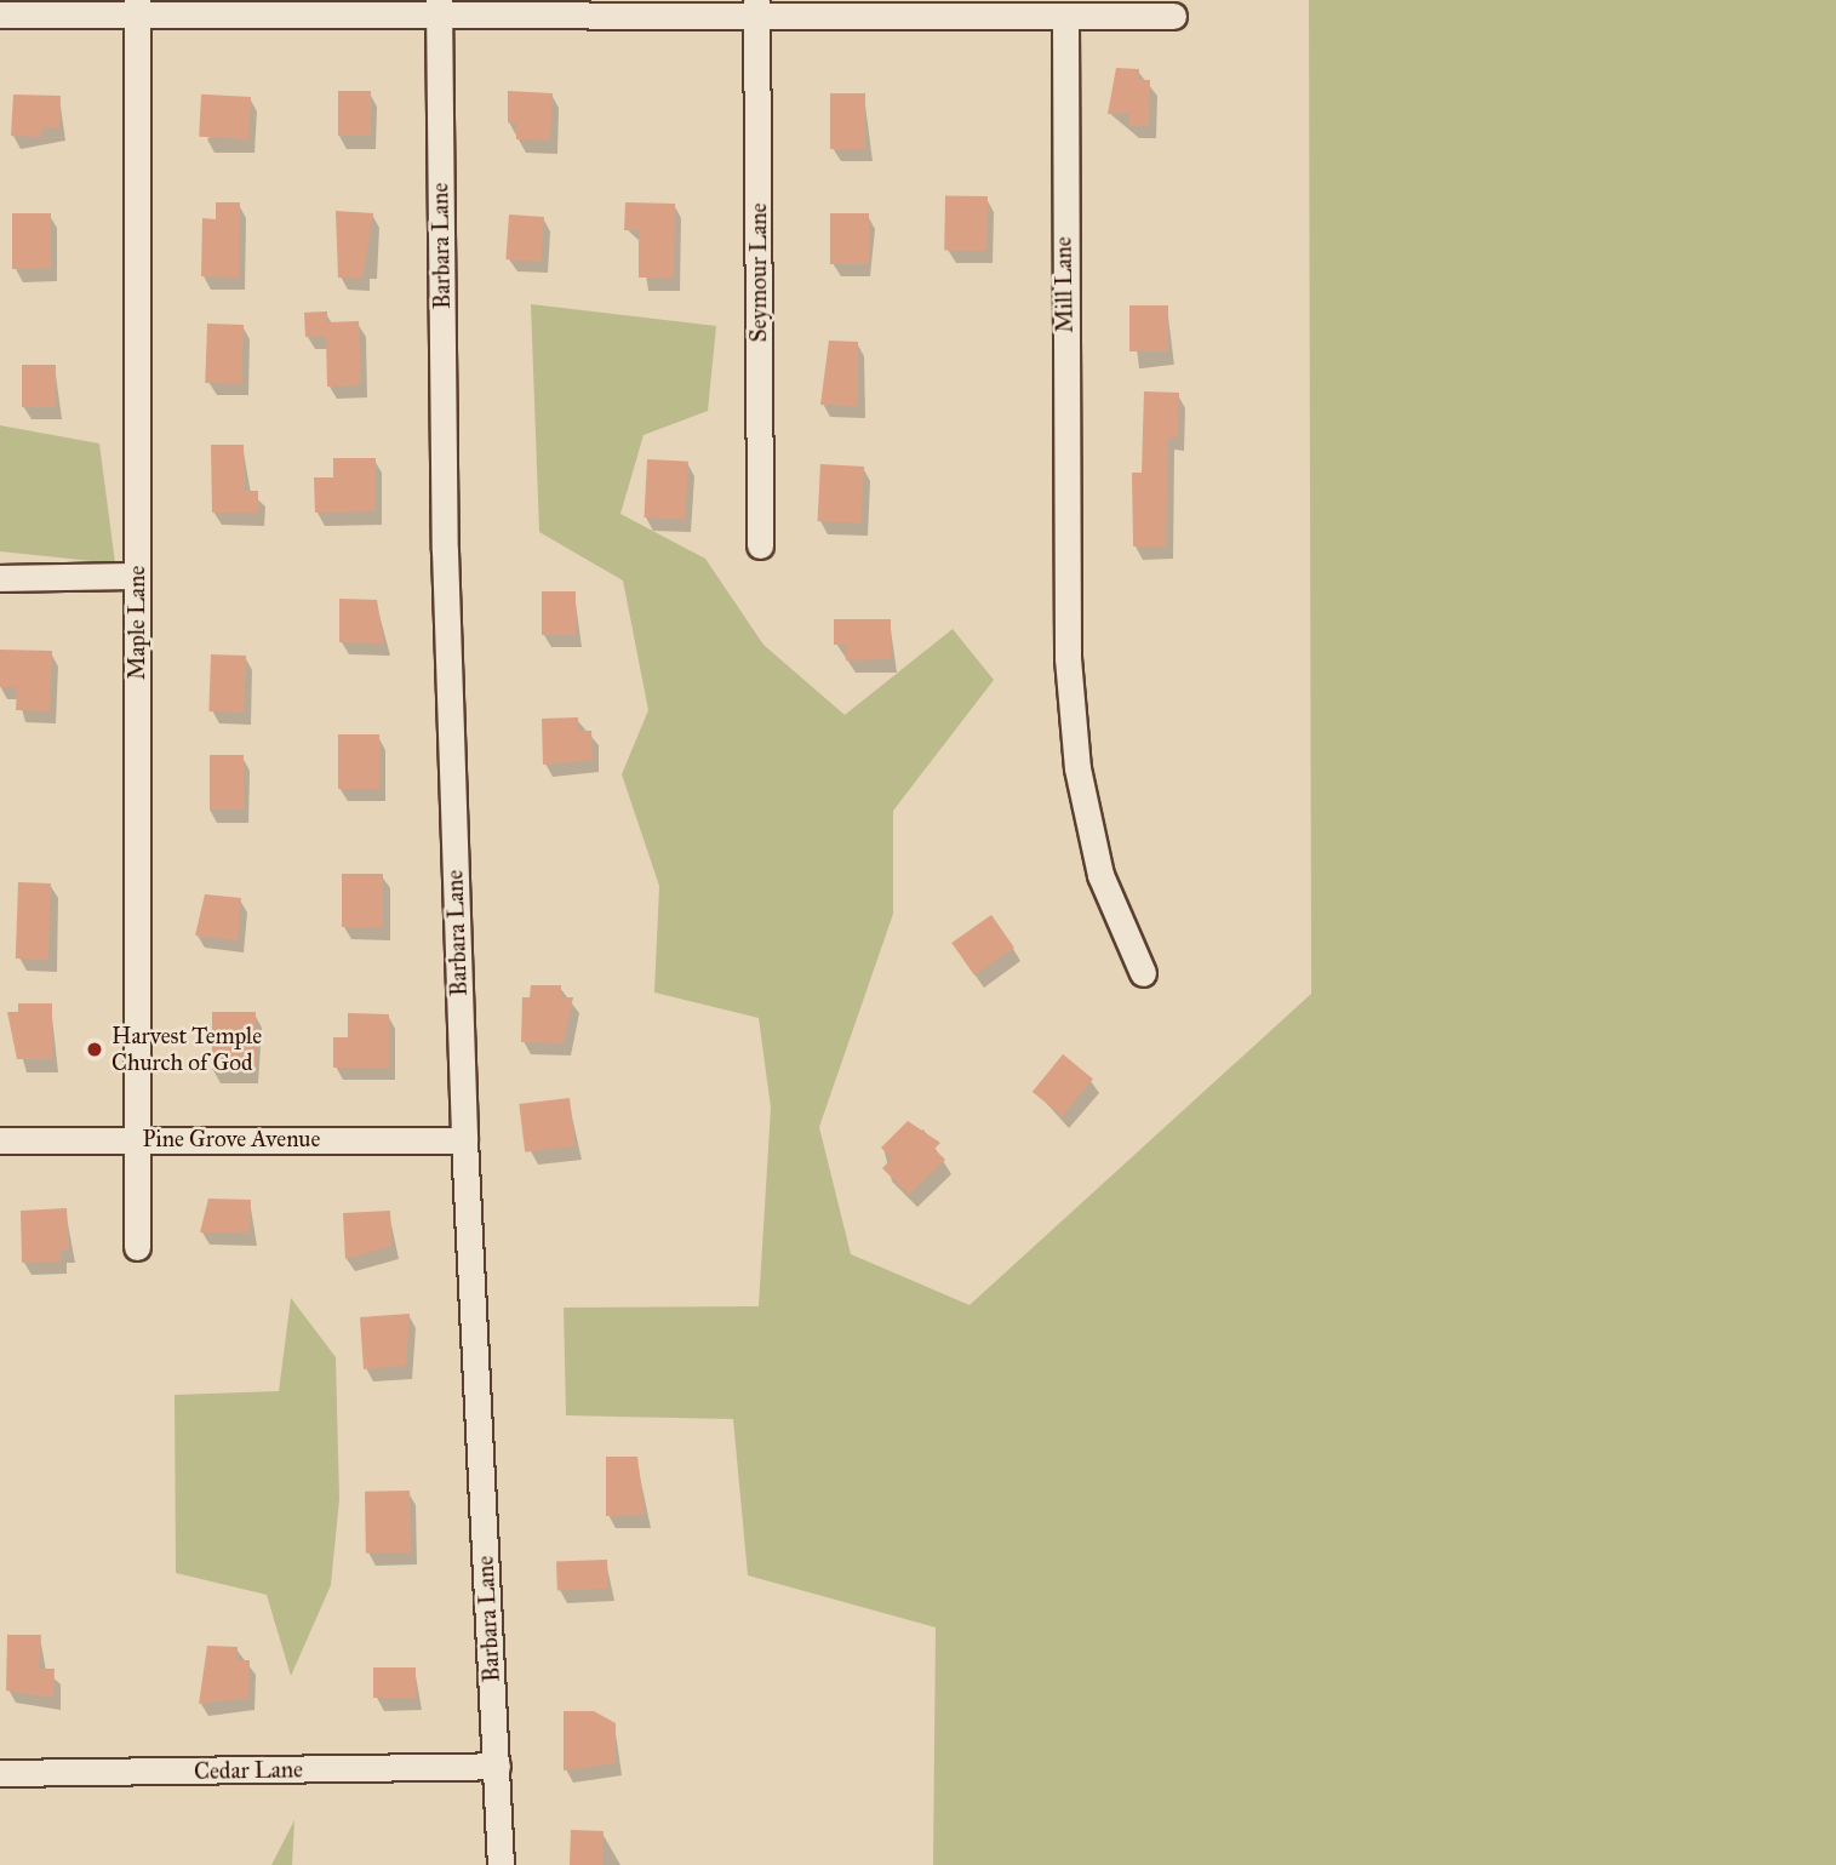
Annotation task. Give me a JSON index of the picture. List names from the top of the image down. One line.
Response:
{"streets":{"street":["Barbara Lane","Seymour Lane","Mill Lane","Maple Lane","Pine Grove Avenue","Cedar Lane"]},"crossings":[["Barbara Lane","Pine Grove Avenue"],["Barbara Lane","Cedar Lane"],["Maple Lane","Pine Grove Avenue"]],"places":["Harvest Temple Church of God"]}
